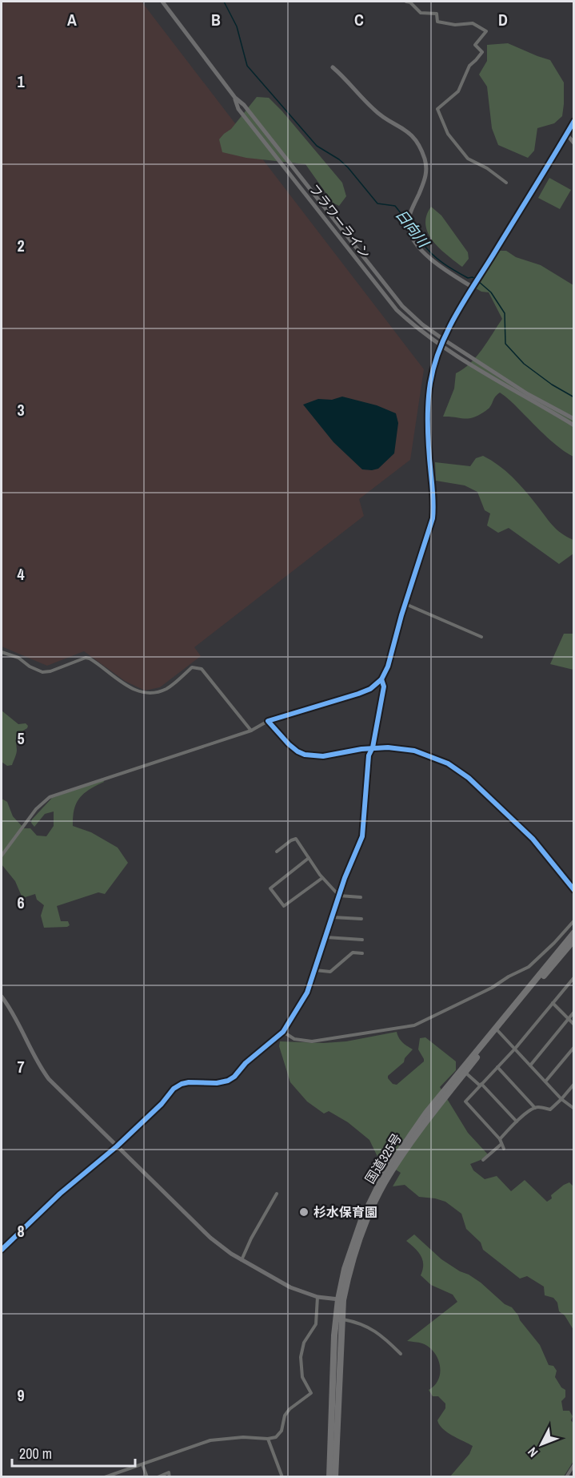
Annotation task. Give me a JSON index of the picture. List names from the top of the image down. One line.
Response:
{"streets":{"highway":["国道325号"],"street":["フラワーライン"]},"water":["日向川"],"places":["杉水保育園"],"scale_bar":"200 m","north":"bottom left","grid":{"columns":["A","B","C","D"],"rows":["1","2","3","4","5","6","7","8","9"]}}
